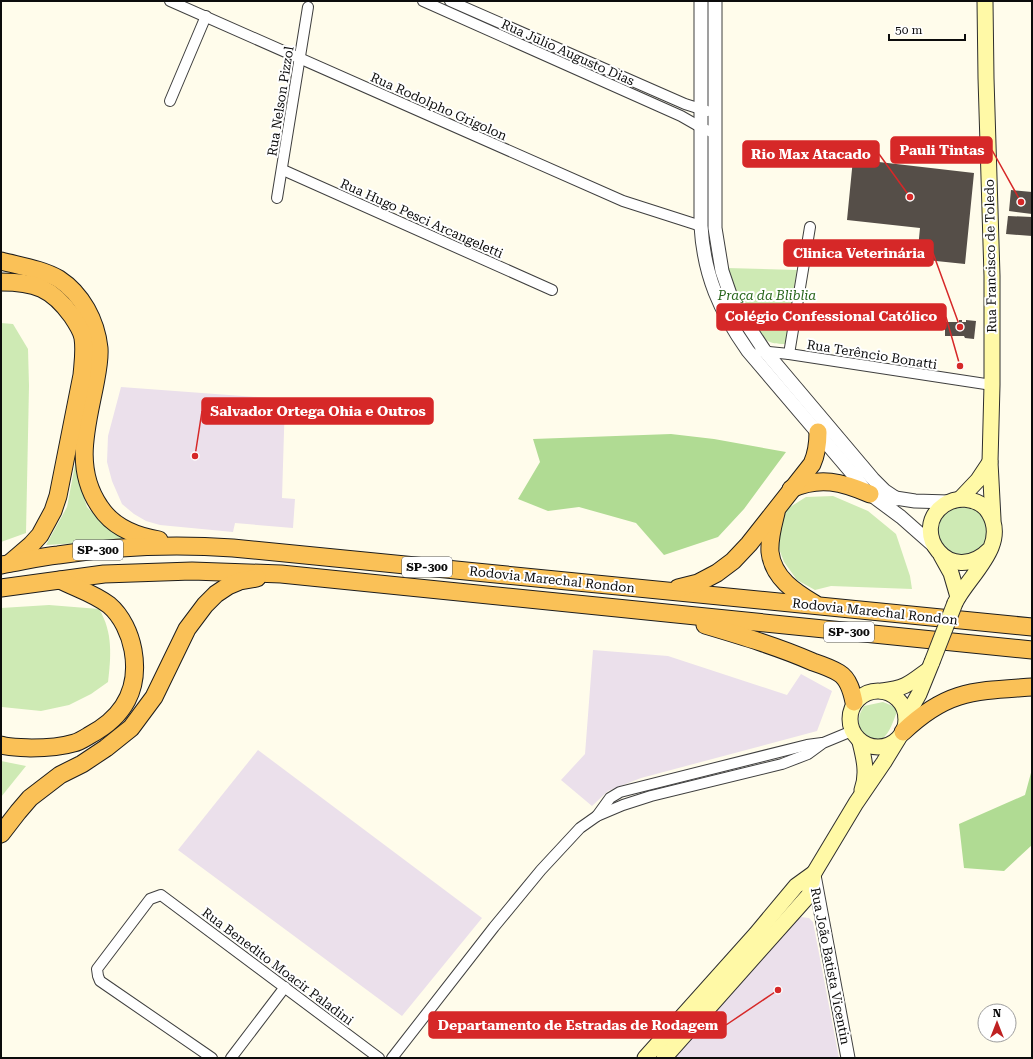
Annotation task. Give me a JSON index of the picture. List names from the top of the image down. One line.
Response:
{"streets":{"highway":["SP-300","Rodovia Marechal Rondon"],"main road":["Rua Francisco de Toledo"],"street":["Rua Julio Augusto Dias","Rua Nelson Pizzol","Rua Rodolpho Grigolon","Rua Hugo Pesci Arcangeletti","Rua Terêncio Bonatti","Rua Benedito Moacir Paladini","Rua João Batista Vicentin"]},"crossings":[["Rua Nelson Pizzol","Rua Rodolpho Grigolon"],["Rua Nelson Pizzol","Rua Hugo Pesci Arcangeletti"],["Rua Francisco de Toledo","Rua Terêncio Bonatti"]],"parks":["Praça da Bliblia"],"places":["Rio Max Atacado","Pauli Tintas","Clinica Veterinária","Colégio Confessional Católico","Salvador Ortega Ohia e Outros","Departamento de Estradas de Rodagem"],"scale_bar":"50 m","north":"top"}
